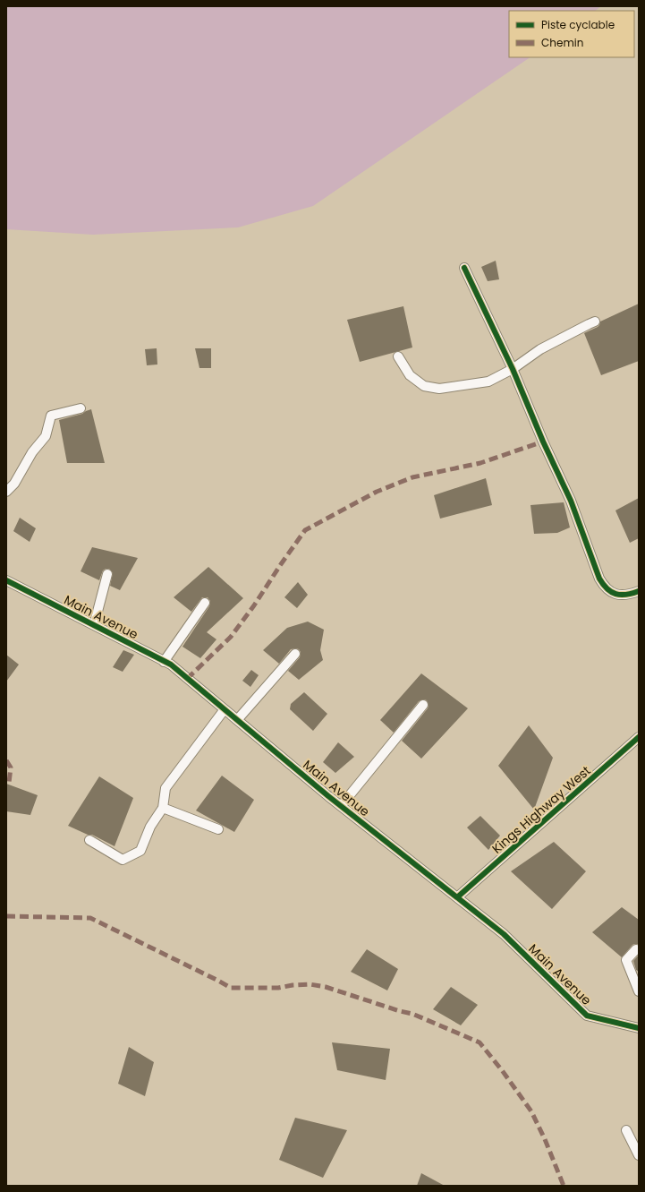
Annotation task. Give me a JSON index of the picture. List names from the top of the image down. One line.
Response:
{"streets":{"street":["Main Avenue","Kings Highway West"]},"crossings":[["Main Avenue","Kings Highway West"]],"legend":["Piste cyclable","Chemin"]}
